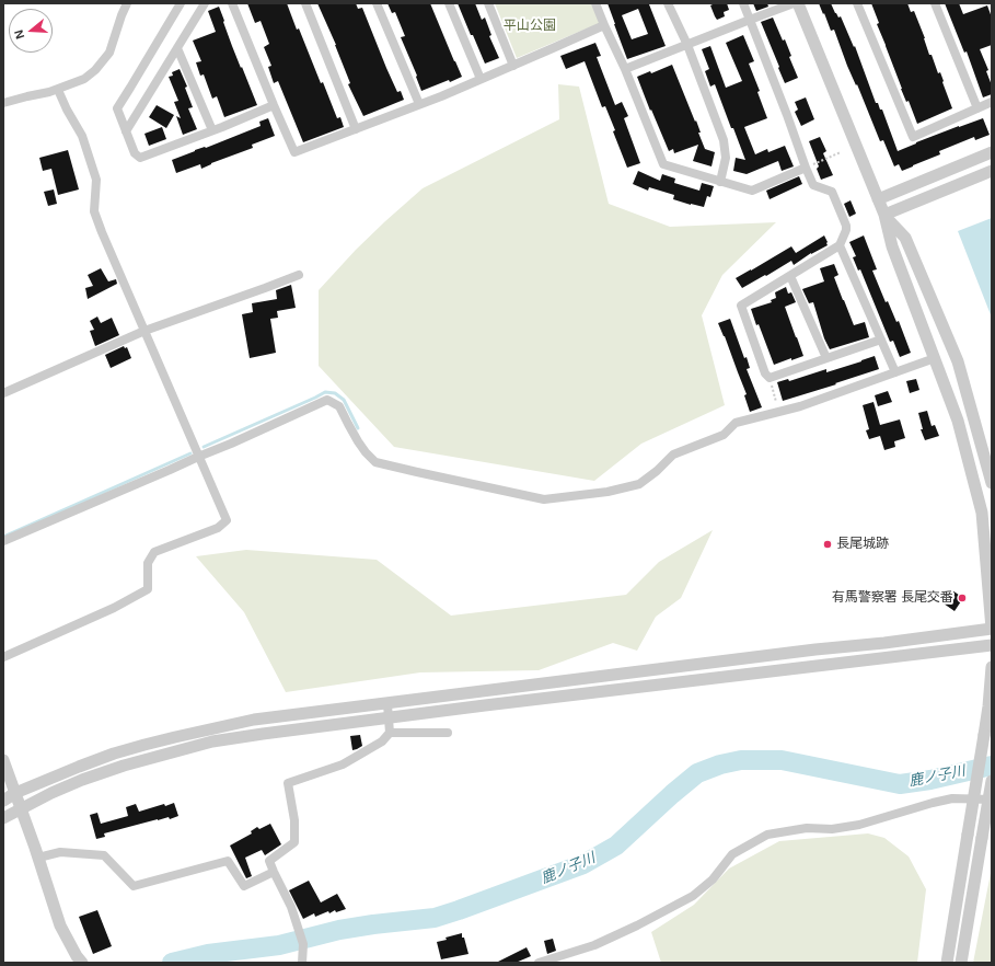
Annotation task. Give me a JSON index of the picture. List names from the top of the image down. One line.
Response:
{"water":["鹿ノ子川"],"parks":["平山公園"],"places":["長尾城跡","有馬警察署 長尾交番"],"north":"left"}
